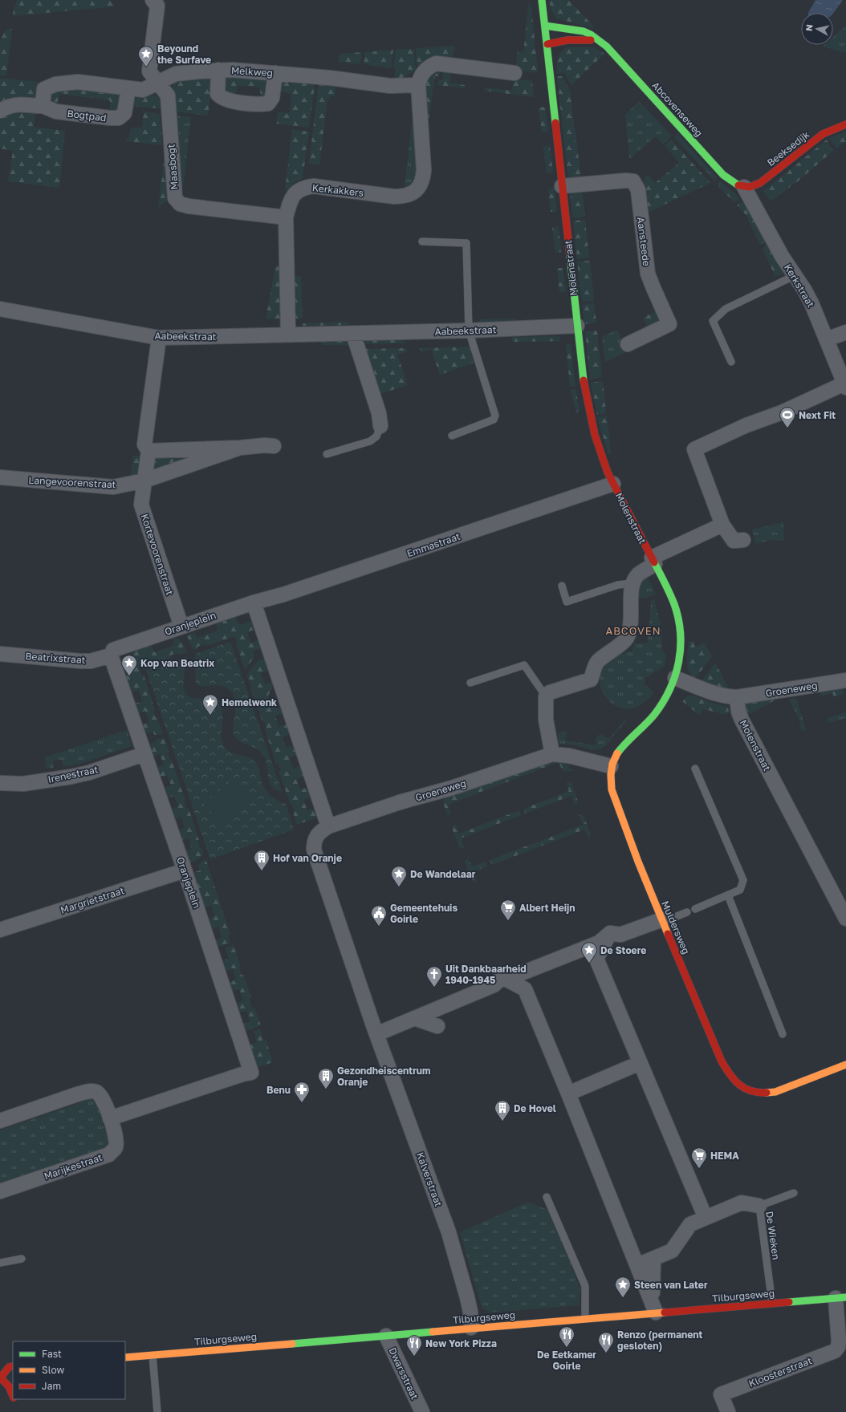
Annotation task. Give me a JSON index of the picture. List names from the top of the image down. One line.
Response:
{"streets":{"street":["Melkweg","Abcovenseweg","Bogtpad","Beeksedijk","Maasbogt","Kerkakkers","Aansteede","Molenstraat","Kerkstraat","Aabeekstraat","Langevoorenstraat","Emmastraat","Kortevoorenstraat","Oranjeplein","Beatrixstraat","Groeneweg","Irenestraat","Margrietstraat","Muldersweg","Marijkestraat","Kalverstraat","Tilburgseweg","Kloosterstraat","Dwarsstraat"],"lane":["De Wieken"]},"crossings":[["Melkweg","Bogtpad"],["Melkweg","Maasbogt"],["Melkweg","Kerkakkers"],["Abcovenseweg","Beeksedijk"],["Abcovenseweg","Kerkstraat"],["Beeksedijk","Kerkstraat"],["Maasbogt","Kerkakkers"],["Kerkakkers","Aabeekstraat"],["Aansteede","Molenstraat"],["Molenstraat","Aabeekstraat"],["Molenstraat","Emmastraat"],["Molenstraat","Groeneweg"],["Molenstraat","Muldersweg"],["Aabeekstraat","Kortevoorenstraat"],["Langevoorenstraat","Kortevoorenstraat"],["Emmastraat","Oranjeplein"],["Kortevoorenstraat","Oranjeplein"],["Oranjeplein","Beatrixstraat"],["Oranjeplein","Irenestraat"],["Oranjeplein","Margrietstraat"],["Oranjeplein","Marijkestraat"],["Groeneweg","Muldersweg"],["Kalverstraat","Tilburgseweg"],["De Wieken","Tilburgseweg"],["Tilburgseweg","Kloosterstraat"],["Tilburgseweg","Dwarsstraat"]],"districts":["ABCOVEN"],"places":{"place":["Beyound the Surfave","Kop van Beatrix","Hemelwenk","De Wandelaar","De Stoere","Steen van Later"],"sports":["Next Fit"],"building":["Hof van Oranje","Gezondheiscentrum Oranje","De Hovel"],"supermarket":["Albert Heijn","HEMA"],"public building":["Gemeentehuis Goirle"],"church":["Uit Dankbaarheid 1940-1945"],"pharmacy":["Benu"],"restaurant":["De Eetkamer Goirle","Renzo (permanent gesloten)","New York Pizza"]},"legend":["Fast","Slow","Jam"],"north":"left"}
